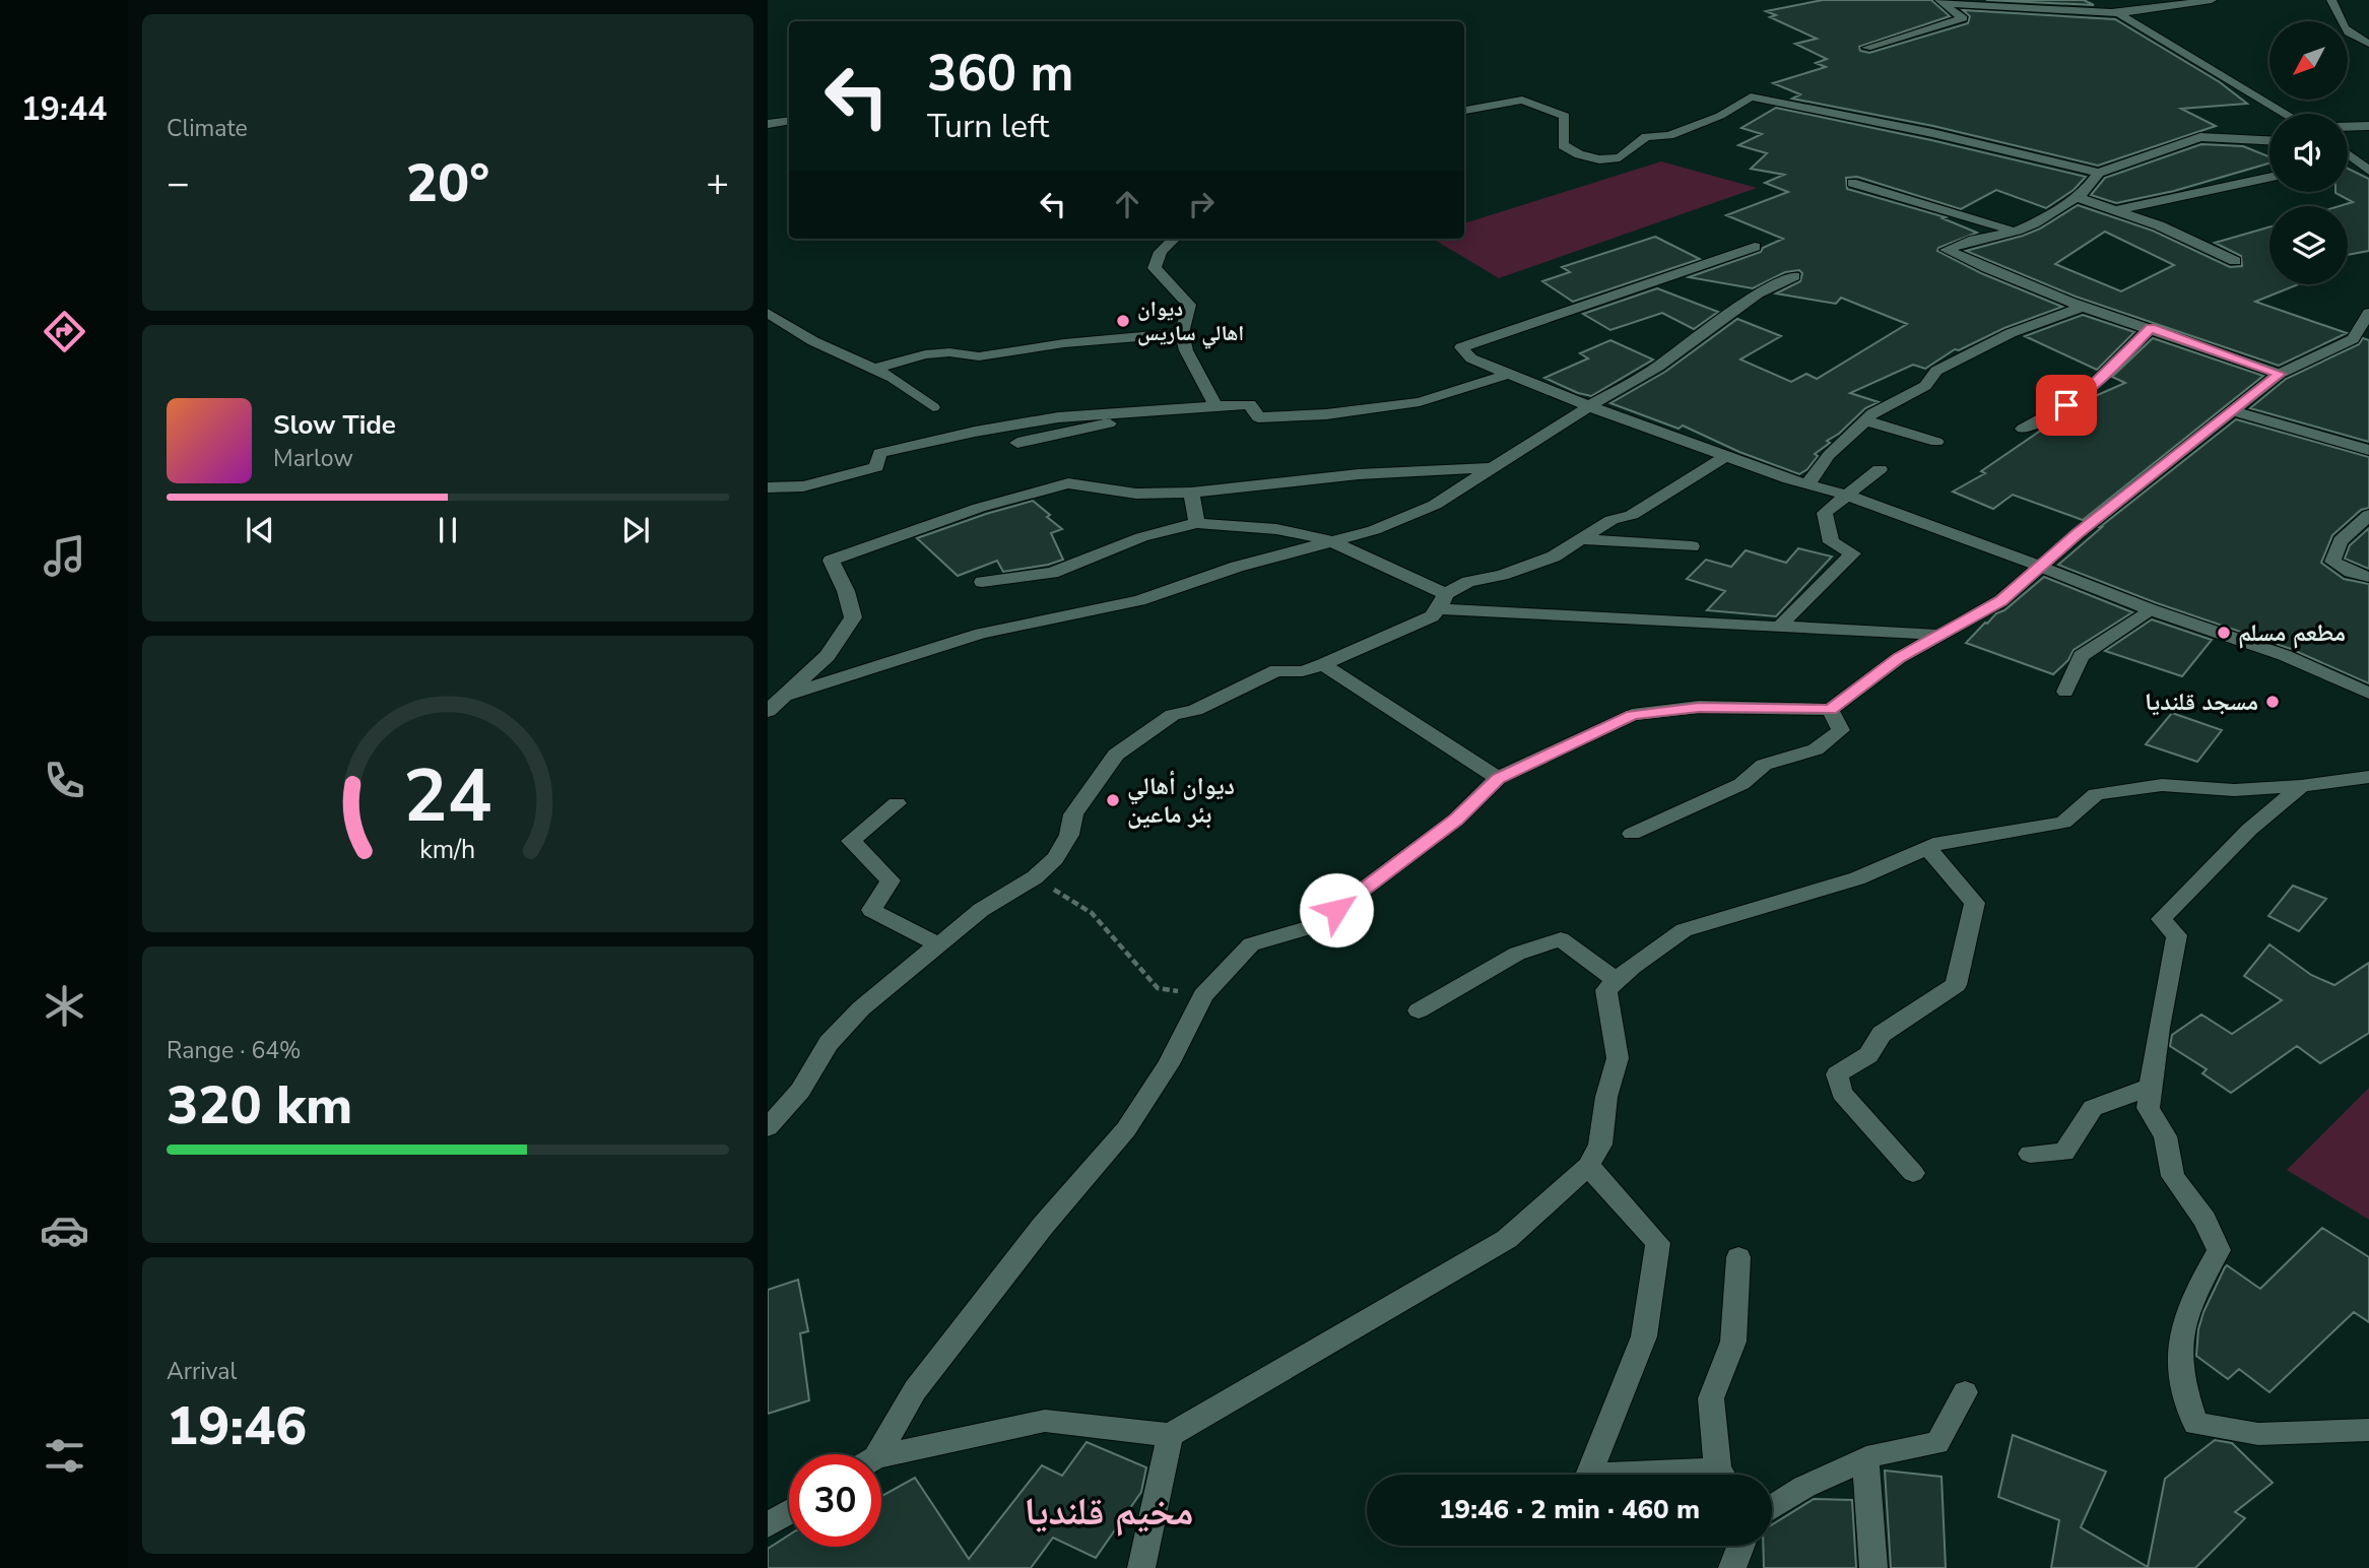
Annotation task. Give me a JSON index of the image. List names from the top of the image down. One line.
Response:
{"districts":["مخيم قلنديا"],"places":["ديوان اهالي ساريس","مطعم مسلم","مسجد قلنديا","ديوان أهالي بئر ماعين"],"north":"bottom left","page":{"tabs":"19:44","tile":["Climate",["Range · 64%","320 km"],["Arrival","19:46"]],"turn":["360 m","Turn left"],"heat":["−","20°","+"],"song":["Slow Tide","Marlow"],"limit":"30","trip":"19:46 · 2 min · 460 m","gauge":["24","km/h"]}}
